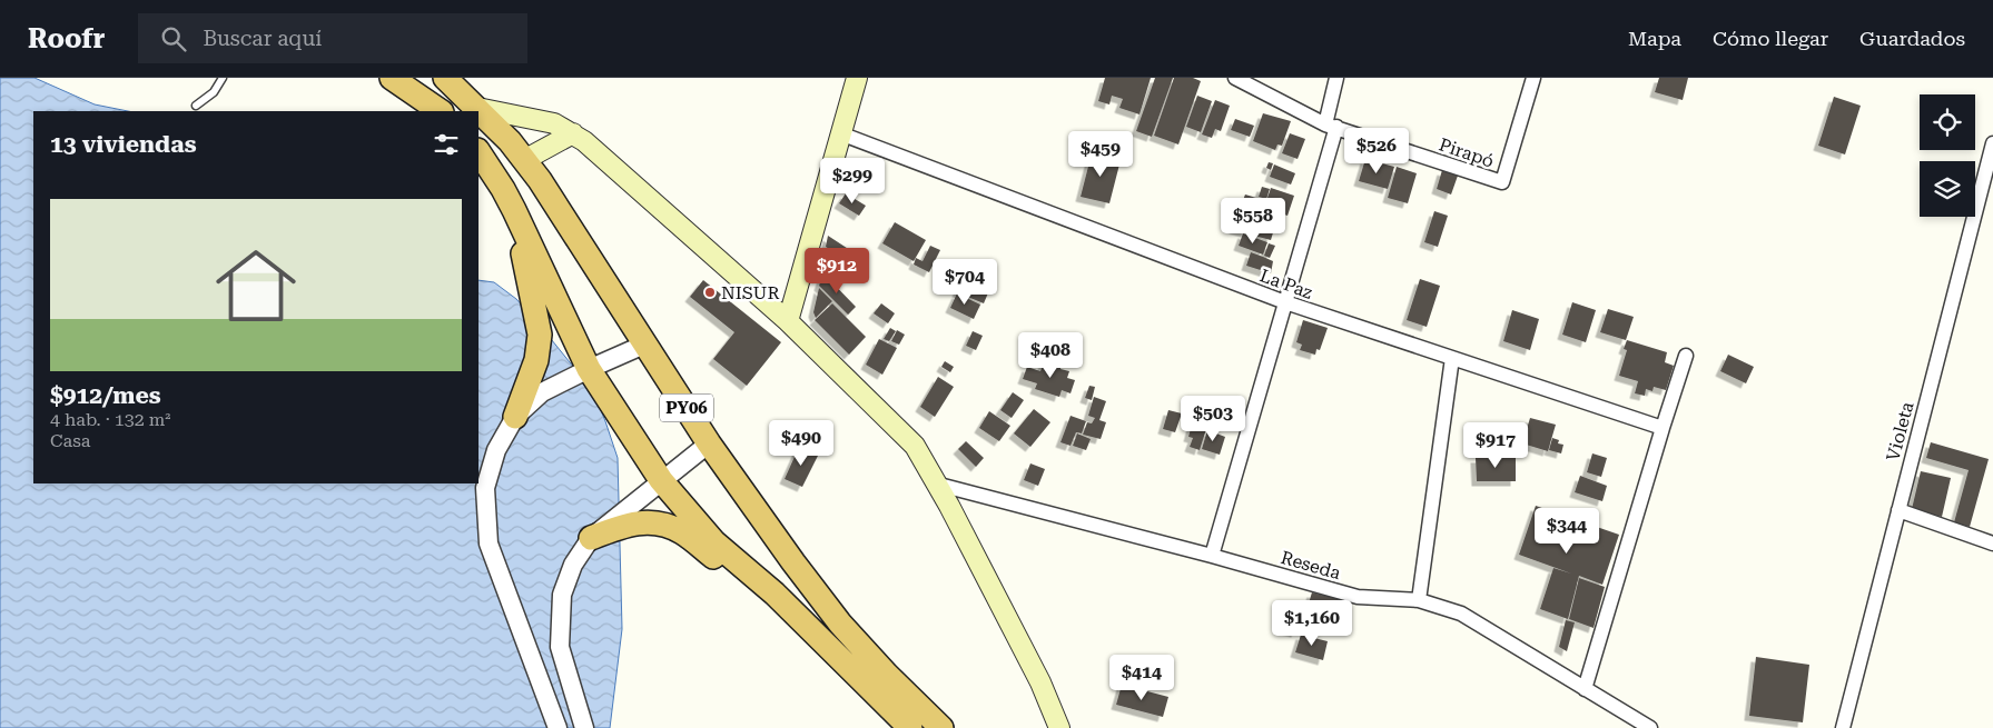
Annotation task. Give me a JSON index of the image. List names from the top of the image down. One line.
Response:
{"streets":{"highway":["PY06"],"street":["Pirapó","La Paz","Violeta","Reseda"]},"places":["NISUR"],"page":{"header":"Roofr","search":"Buscar aquí","nav":["Mapa","Cómo llegar","Guardados"],"heading":"13 viviendas","price":["$526","$459","$299","$558","$912","$704","$408","$503","$490","$917","$344","$1,160","$414"],"list":[{"name":"$912/mes","note":"4 hab. · 132 m² · Casa"}]}}
